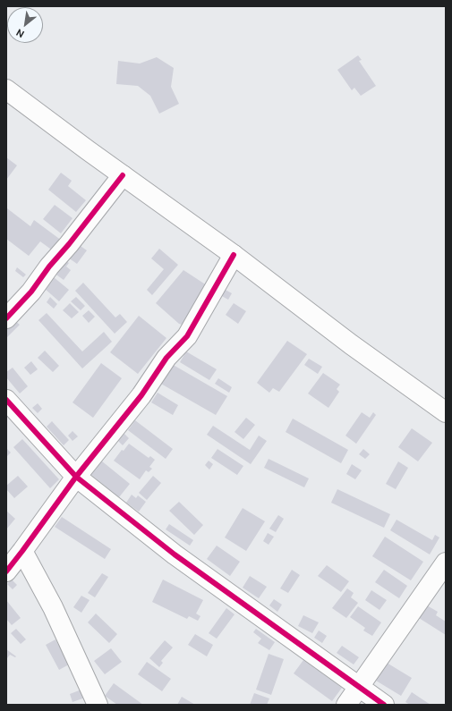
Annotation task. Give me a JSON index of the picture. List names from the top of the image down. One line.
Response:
{"north":"bottom left"}
